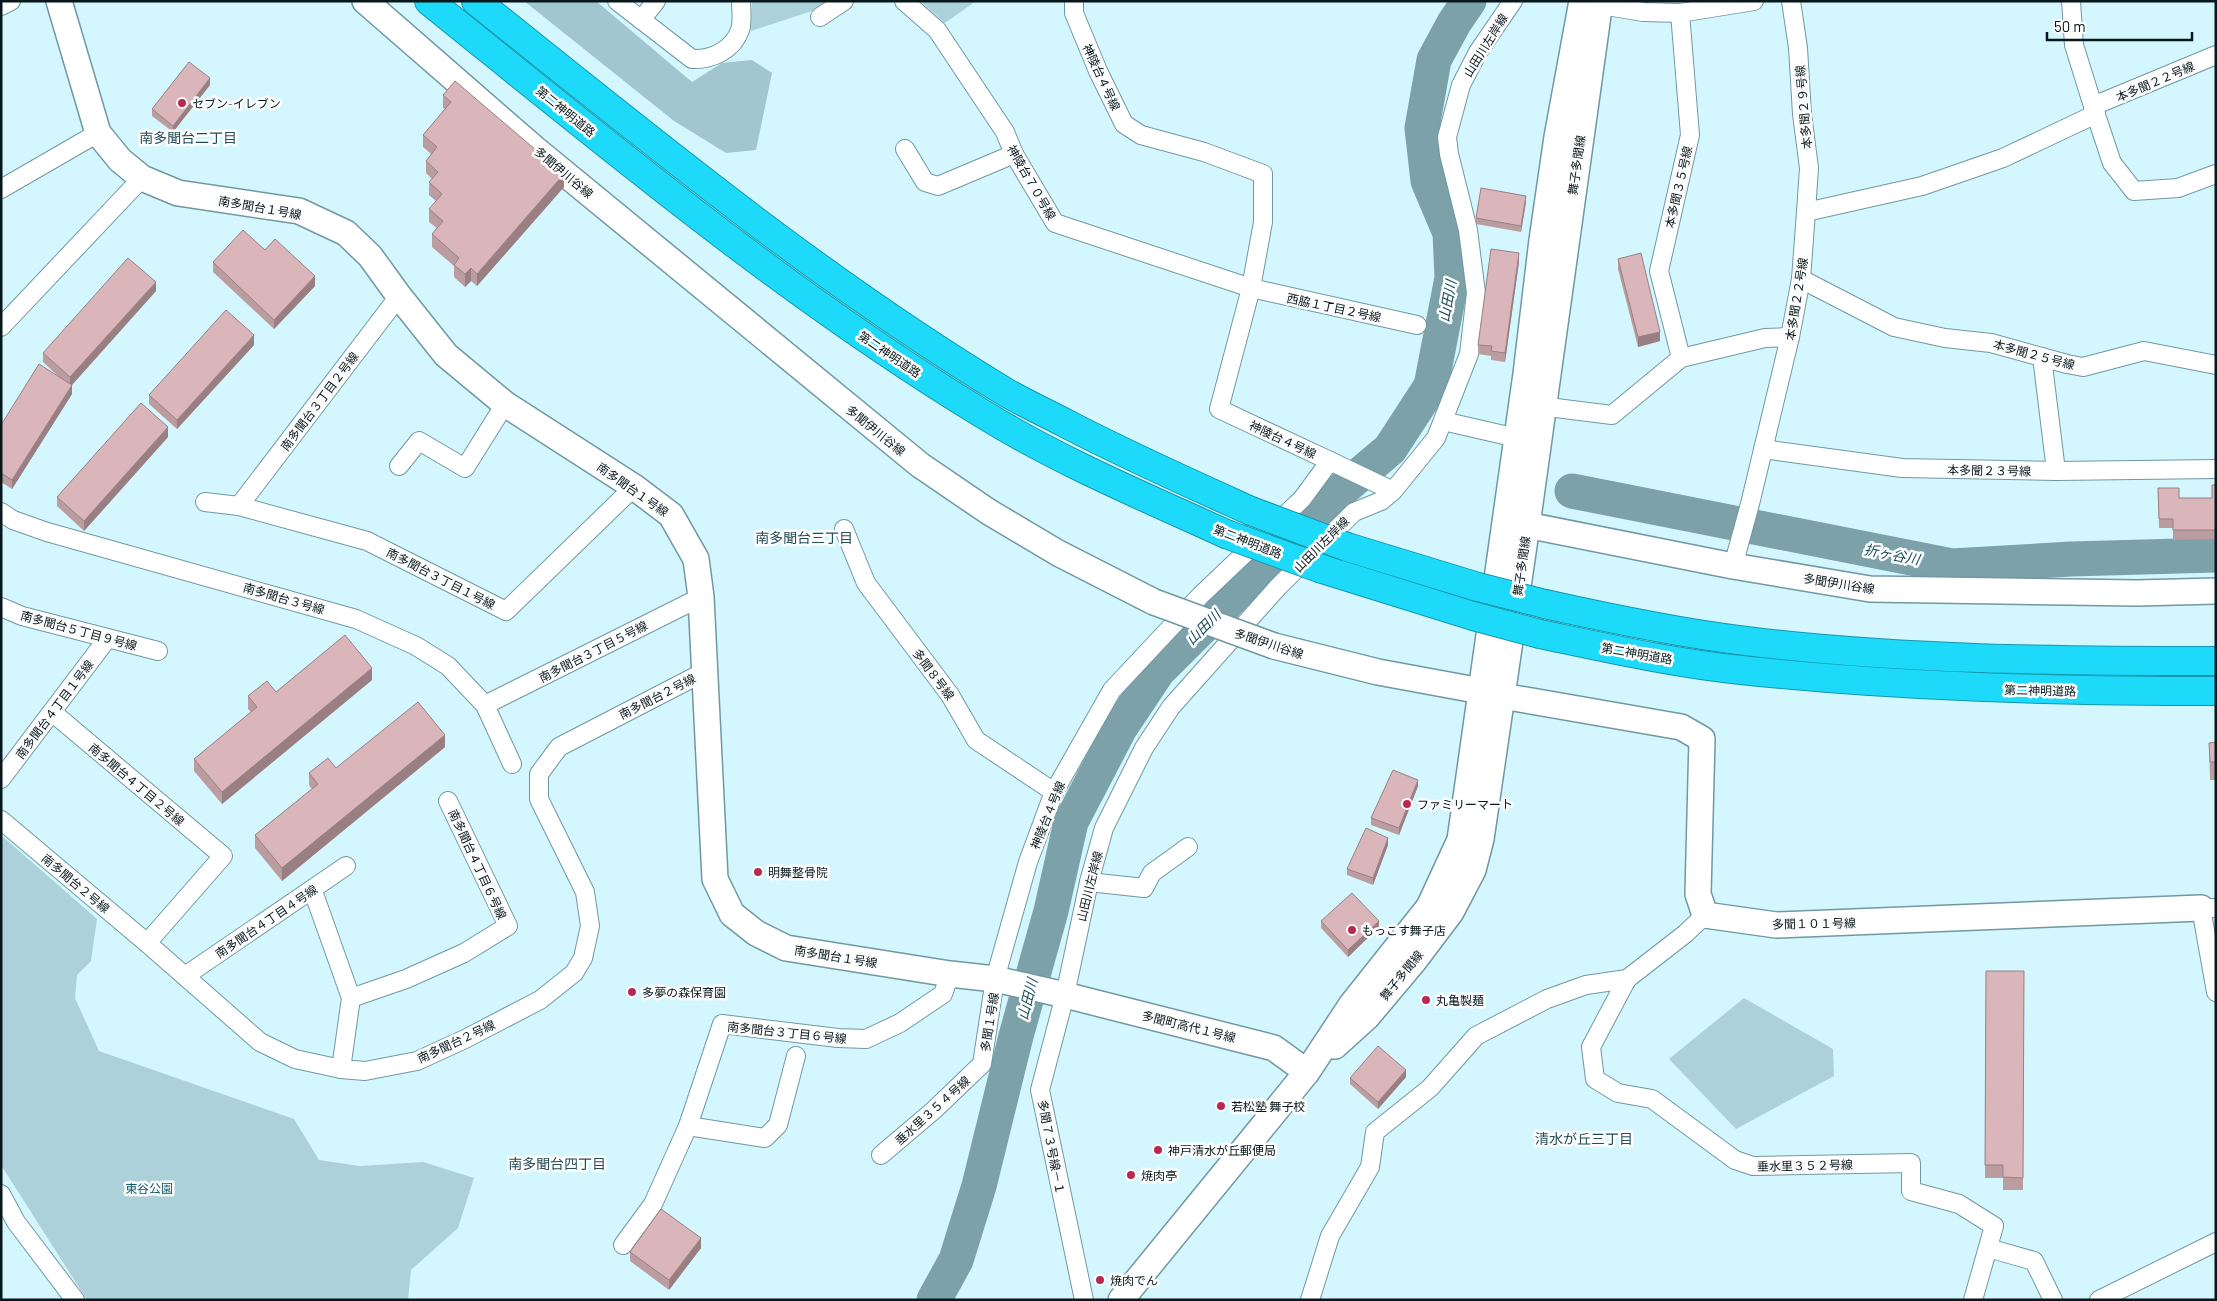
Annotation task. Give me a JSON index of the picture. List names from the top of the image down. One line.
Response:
{"streets":{"highway":["第二神明道路"],"street":["山田川左岸線","神陵台４号線","本多聞２２号線","本多聞２９号線","舞子多聞線","多聞伊川谷線","神陵台７０号線","本多聞３５号線","南多聞台１号線","西脇１丁目２号線","本多聞２５号線","南多聞台３丁目２号線","本多聞２３号線","南多聞台３丁目１号線","南多聞台３号線","南多聞台５丁目９号線","南多聞台３丁目５号線","多聞８号線","南多聞台２号線","南多聞台４丁目１号線","南多聞台４丁目２号線","南多聞台４丁目６号線","南多聞台４丁目４号線","多聞１０１号線","多聞１号線","多聞町高代１号線","南多聞台３丁目６号線","垂水里３５４号線","多聞７３号線－１","垂水里３５２号線"]},"crossings":[["山田川左岸線","南多聞台１号線"],["山田川左岸線","多聞町高代１号線"],["山田川左岸線","多聞７３号線－１"],["神陵台４号線","神陵台７０号線"],["神陵台４号線","南多聞台１号線"],["神陵台４号線","西脇１丁目２号線"],["神陵台４号線","多聞８号線"],["神陵台４号線","多聞１号線"],["本多聞２２号線","本多聞２９号線"],["本多聞２２号線","多聞伊川谷線"],["本多聞２２号線","本多聞２５号線"],["本多聞２２号線","本多聞２３号線"],["舞子多聞線","多聞伊川谷線"],["舞子多聞線","多聞町高代１号線"],["神陵台７０号線","西脇１丁目２号線"],["南多聞台１号線","南多聞台３丁目２号線"],["南多聞台１号線","南多聞台３丁目１号線"],["南多聞台１号線","南多聞台３丁目５号線"],["南多聞台１号線","南多聞台２号線"],["南多聞台１号線","多聞１号線"],["南多聞台１号線","多聞町高代１号線"],["南多聞台１号線","南多聞台３丁目６号線"],["南多聞台１号線","多聞７３号線－１"],["南多聞台３丁目２号線","南多聞台３丁目１号線"],["南多聞台３号線","南多聞台３丁目５号線"],["南多聞台５丁目９号線","南多聞台４丁目１号線"],["南多聞台２号線","南多聞台４丁目２号線"],["南多聞台２号線","南多聞台４丁目４号線"],["南多聞台４丁目１号線","南多聞台４丁目２号線"],["多聞１号線","垂水里３５４号線"],["多聞町高代１号線","多聞７３号線－１"]],"districts":["南多聞台二丁目","南多聞台三丁目","清水が丘三丁目","南多聞台四丁目"],"water":["山田川","折ヶ谷川"],"parks":["東谷公園"],"places":["セブン-イレブン","ファミリーマート","明舞整骨院","もっこす舞子店","多夢の森保育園","丸亀製麺","若松塾 舞子校","神戸清水が丘郵便局","焼肉亭","焼肉でん"],"scale_bar":"50 m"}
